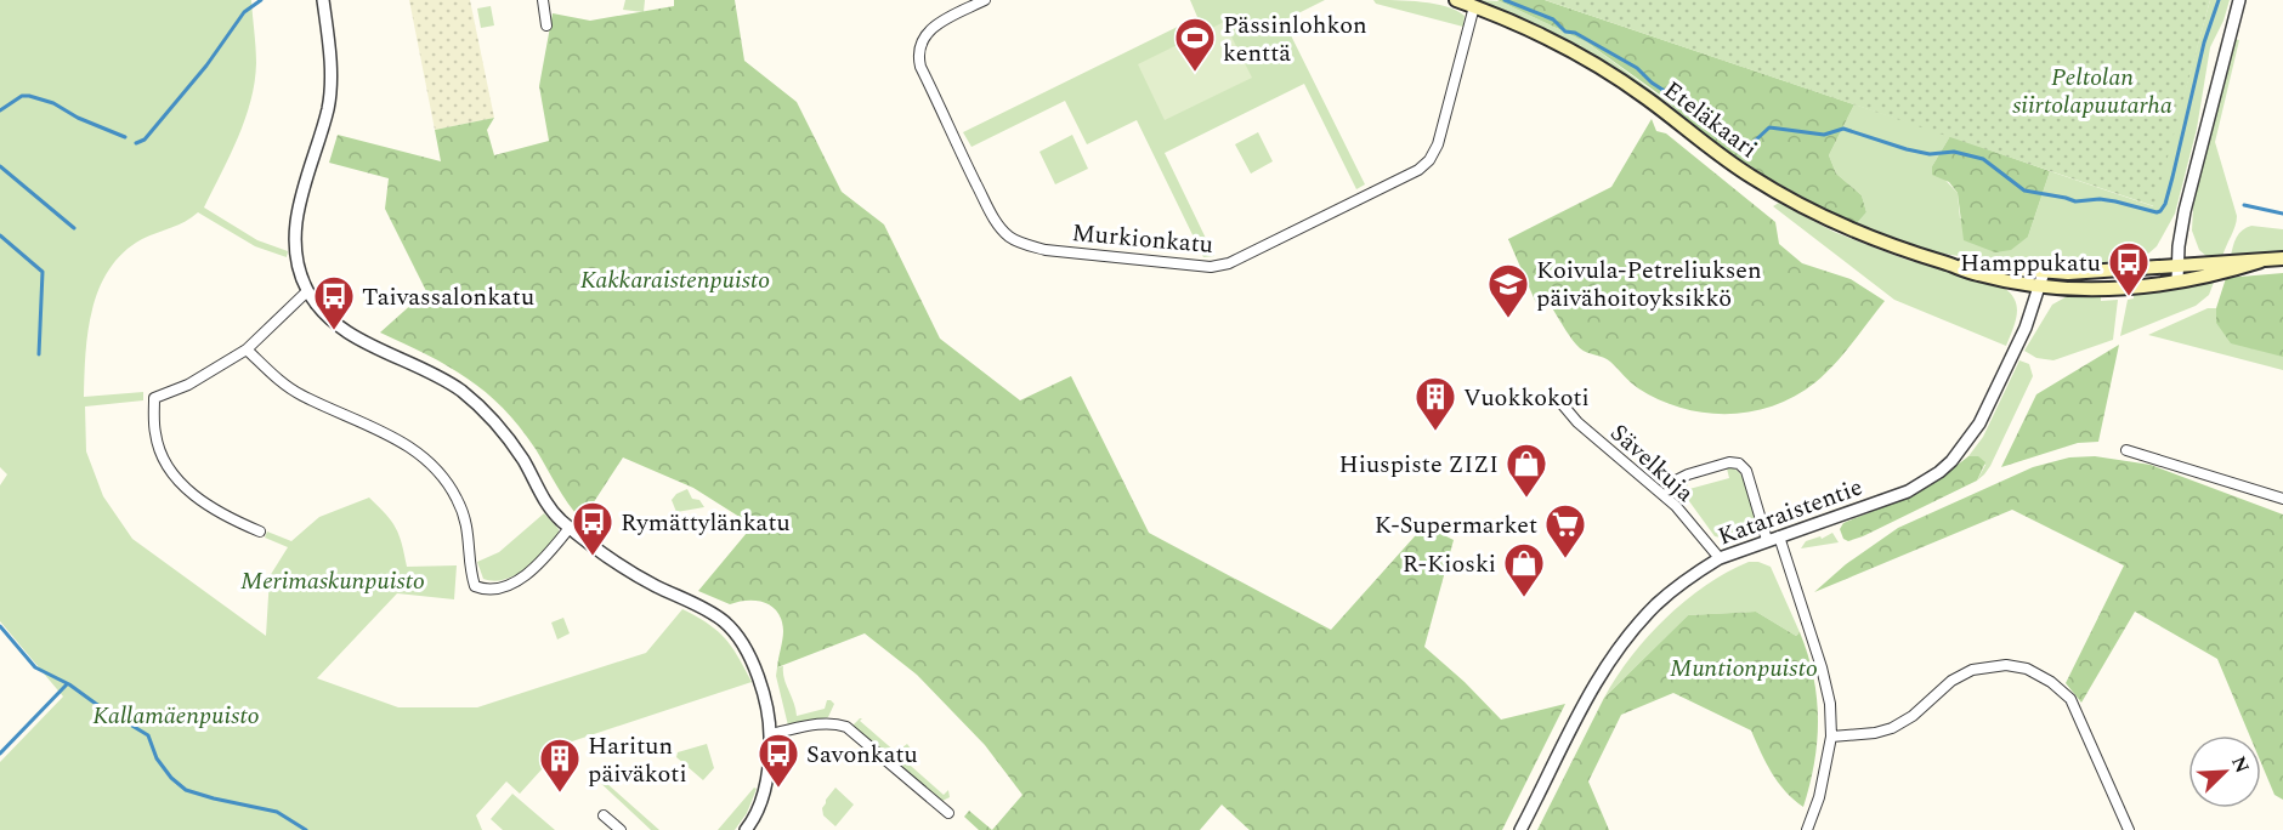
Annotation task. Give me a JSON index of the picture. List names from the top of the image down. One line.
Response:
{"streets":{"main road":["Eteläkaari"],"street":["Murkionkatu","Sävelkuja","Kataraistentie"]},"crossings":[["Eteläkaari","Murkionkatu"],["Eteläkaari","Kataraistentie"],["Sävelkuja","Kataraistentie"]],"parks":["Peltolan siirtolapuutarha","Kakkaraistenpuisto","Merimaskunpuisto","Muntionpuisto","Kallamäenpuisto"],"places":{"sports":["Pässinlohkon kenttä"],"bus stop":["Hamppukatu","Taivassalonkatu","Rymättylänkatu","Savonkatu"],"school or university":["Koivula-Petreliuksen päivähoitoyksikkö"],"building":["Vuokkokoti","Haritun päiväkoti"],"shop":["Hiuspiste ZIZI","R-Kioski"],"supermarket":["K-Supermarket"]},"north":"top right"}
